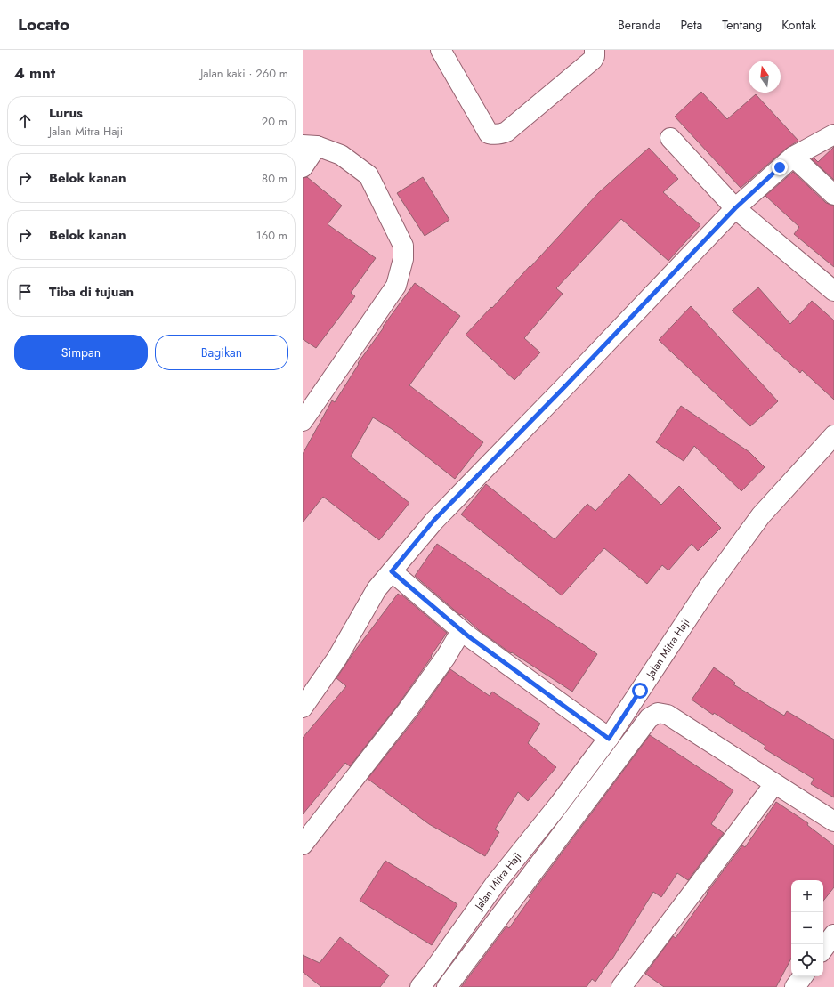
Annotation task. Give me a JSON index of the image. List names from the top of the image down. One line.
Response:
{"streets":{"street":["Jalan Mitra Haji"]},"north":"top","page":{"header":"Locato","nav":["Beranda","Peta","Tentang","Kontak"],"heading":["4 mnt","Jalan kaki · 260 m"],"list":[["Lurus","Jalan Mitra Haji","20 m"],["Belok kanan","80 m"],["Belok kanan","160 m"],"Tiba di tujuan"],"buttons":["Simpan","Bagikan"],"map_buttons":["+","−"]}}
